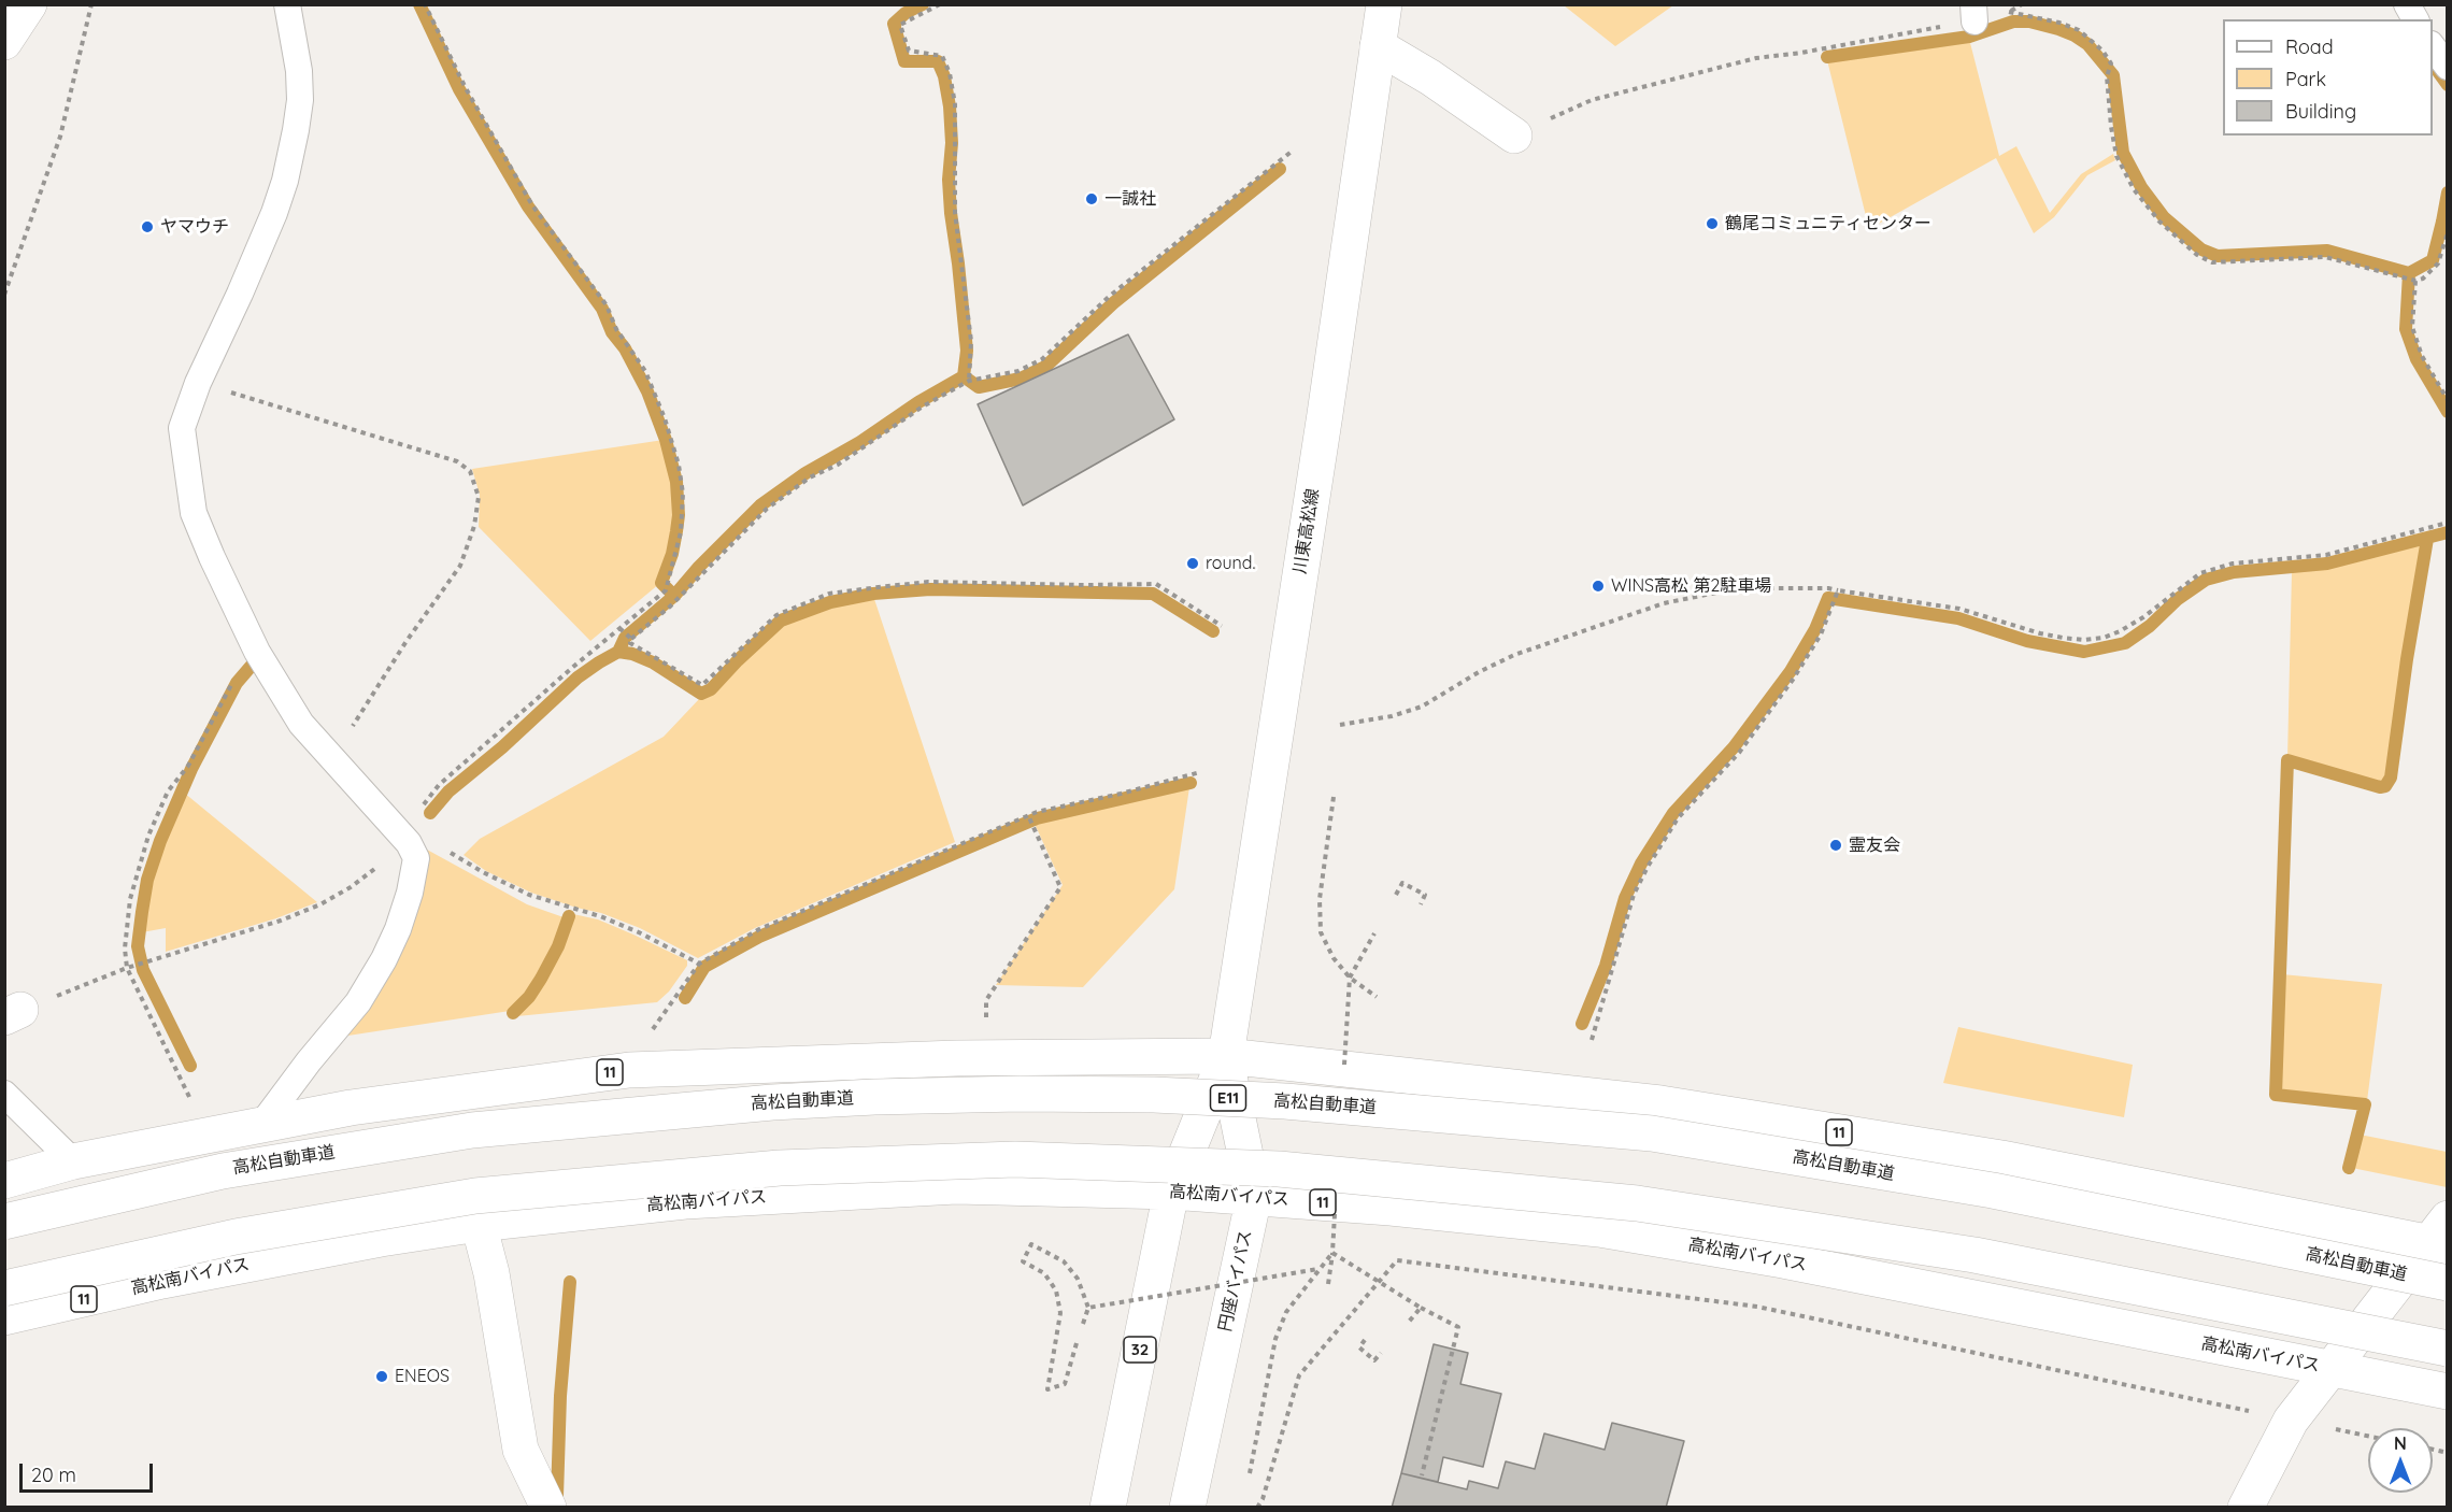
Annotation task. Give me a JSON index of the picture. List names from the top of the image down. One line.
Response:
{"streets":{"main road":["川東高松線","11","E11","高松自動車道","高松南バイパス","円座バイパス","32"]},"crossings":[["川東高松線","11"],["川東高松線","円座バイパス"],["川東高松線","32"],["11","円座バイパス"],["11","32"],["高松南バイパス","円座バイパス"],["高松南バイパス","32"],["円座バイパス","32"]],"places":["一誠社","鶴尾コミュニティセンター","ヤマウチ","round.","WINS高松 第2駐車場","霊友会","ENEOS"],"legend":["Road","Park","Building"],"scale_bar":"20 m","north":"top"}
